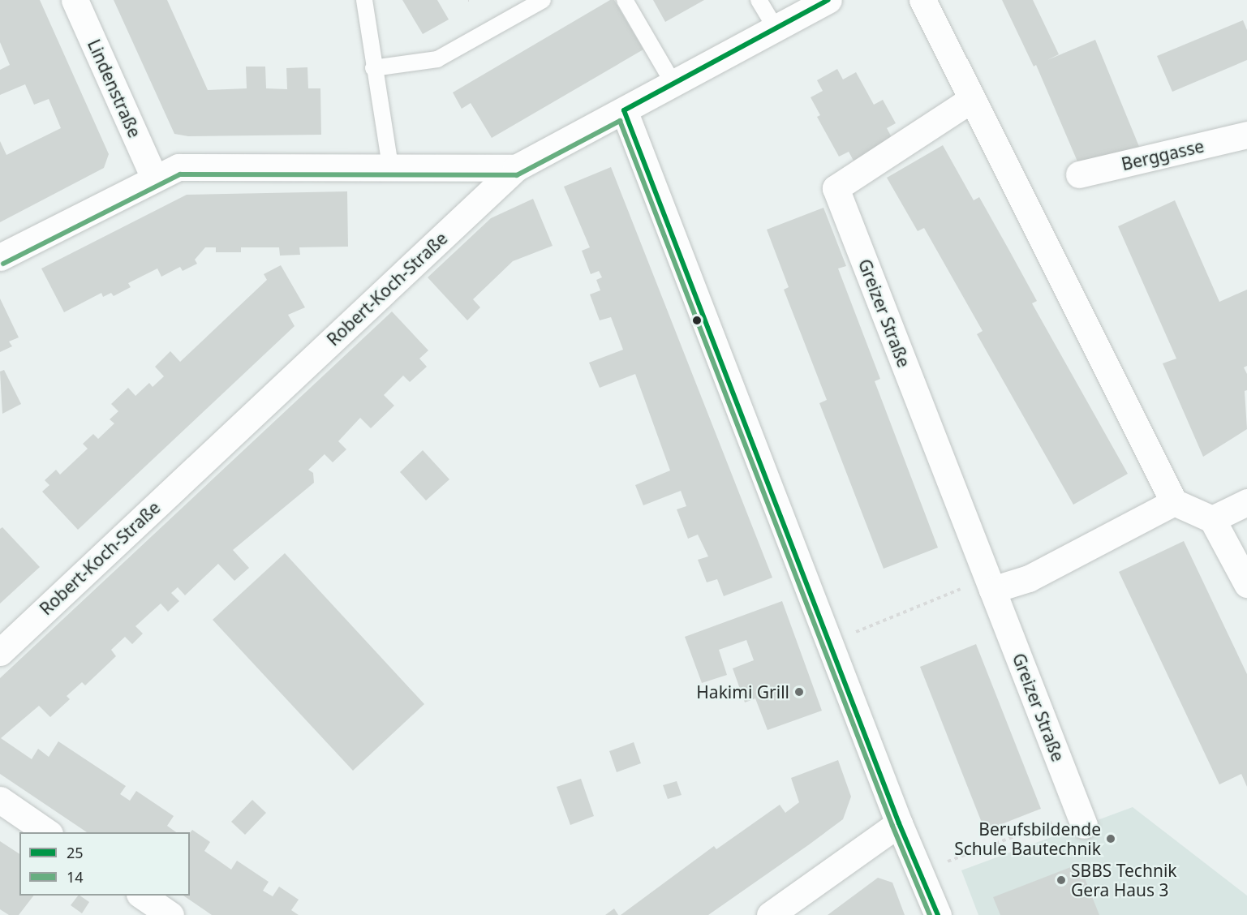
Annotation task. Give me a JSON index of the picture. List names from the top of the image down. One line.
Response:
{"streets":{"street":["Lindenstraße","Berggasse","Robert-Koch-Straße","Greizer Straße"]},"places":["Hakimi Grill","Berufsbildende Schule Bautechnik","SBBS Technik Gera Haus 3"],"lines":["transit line 25","transit line 14"],"legend":["25","14"]}
